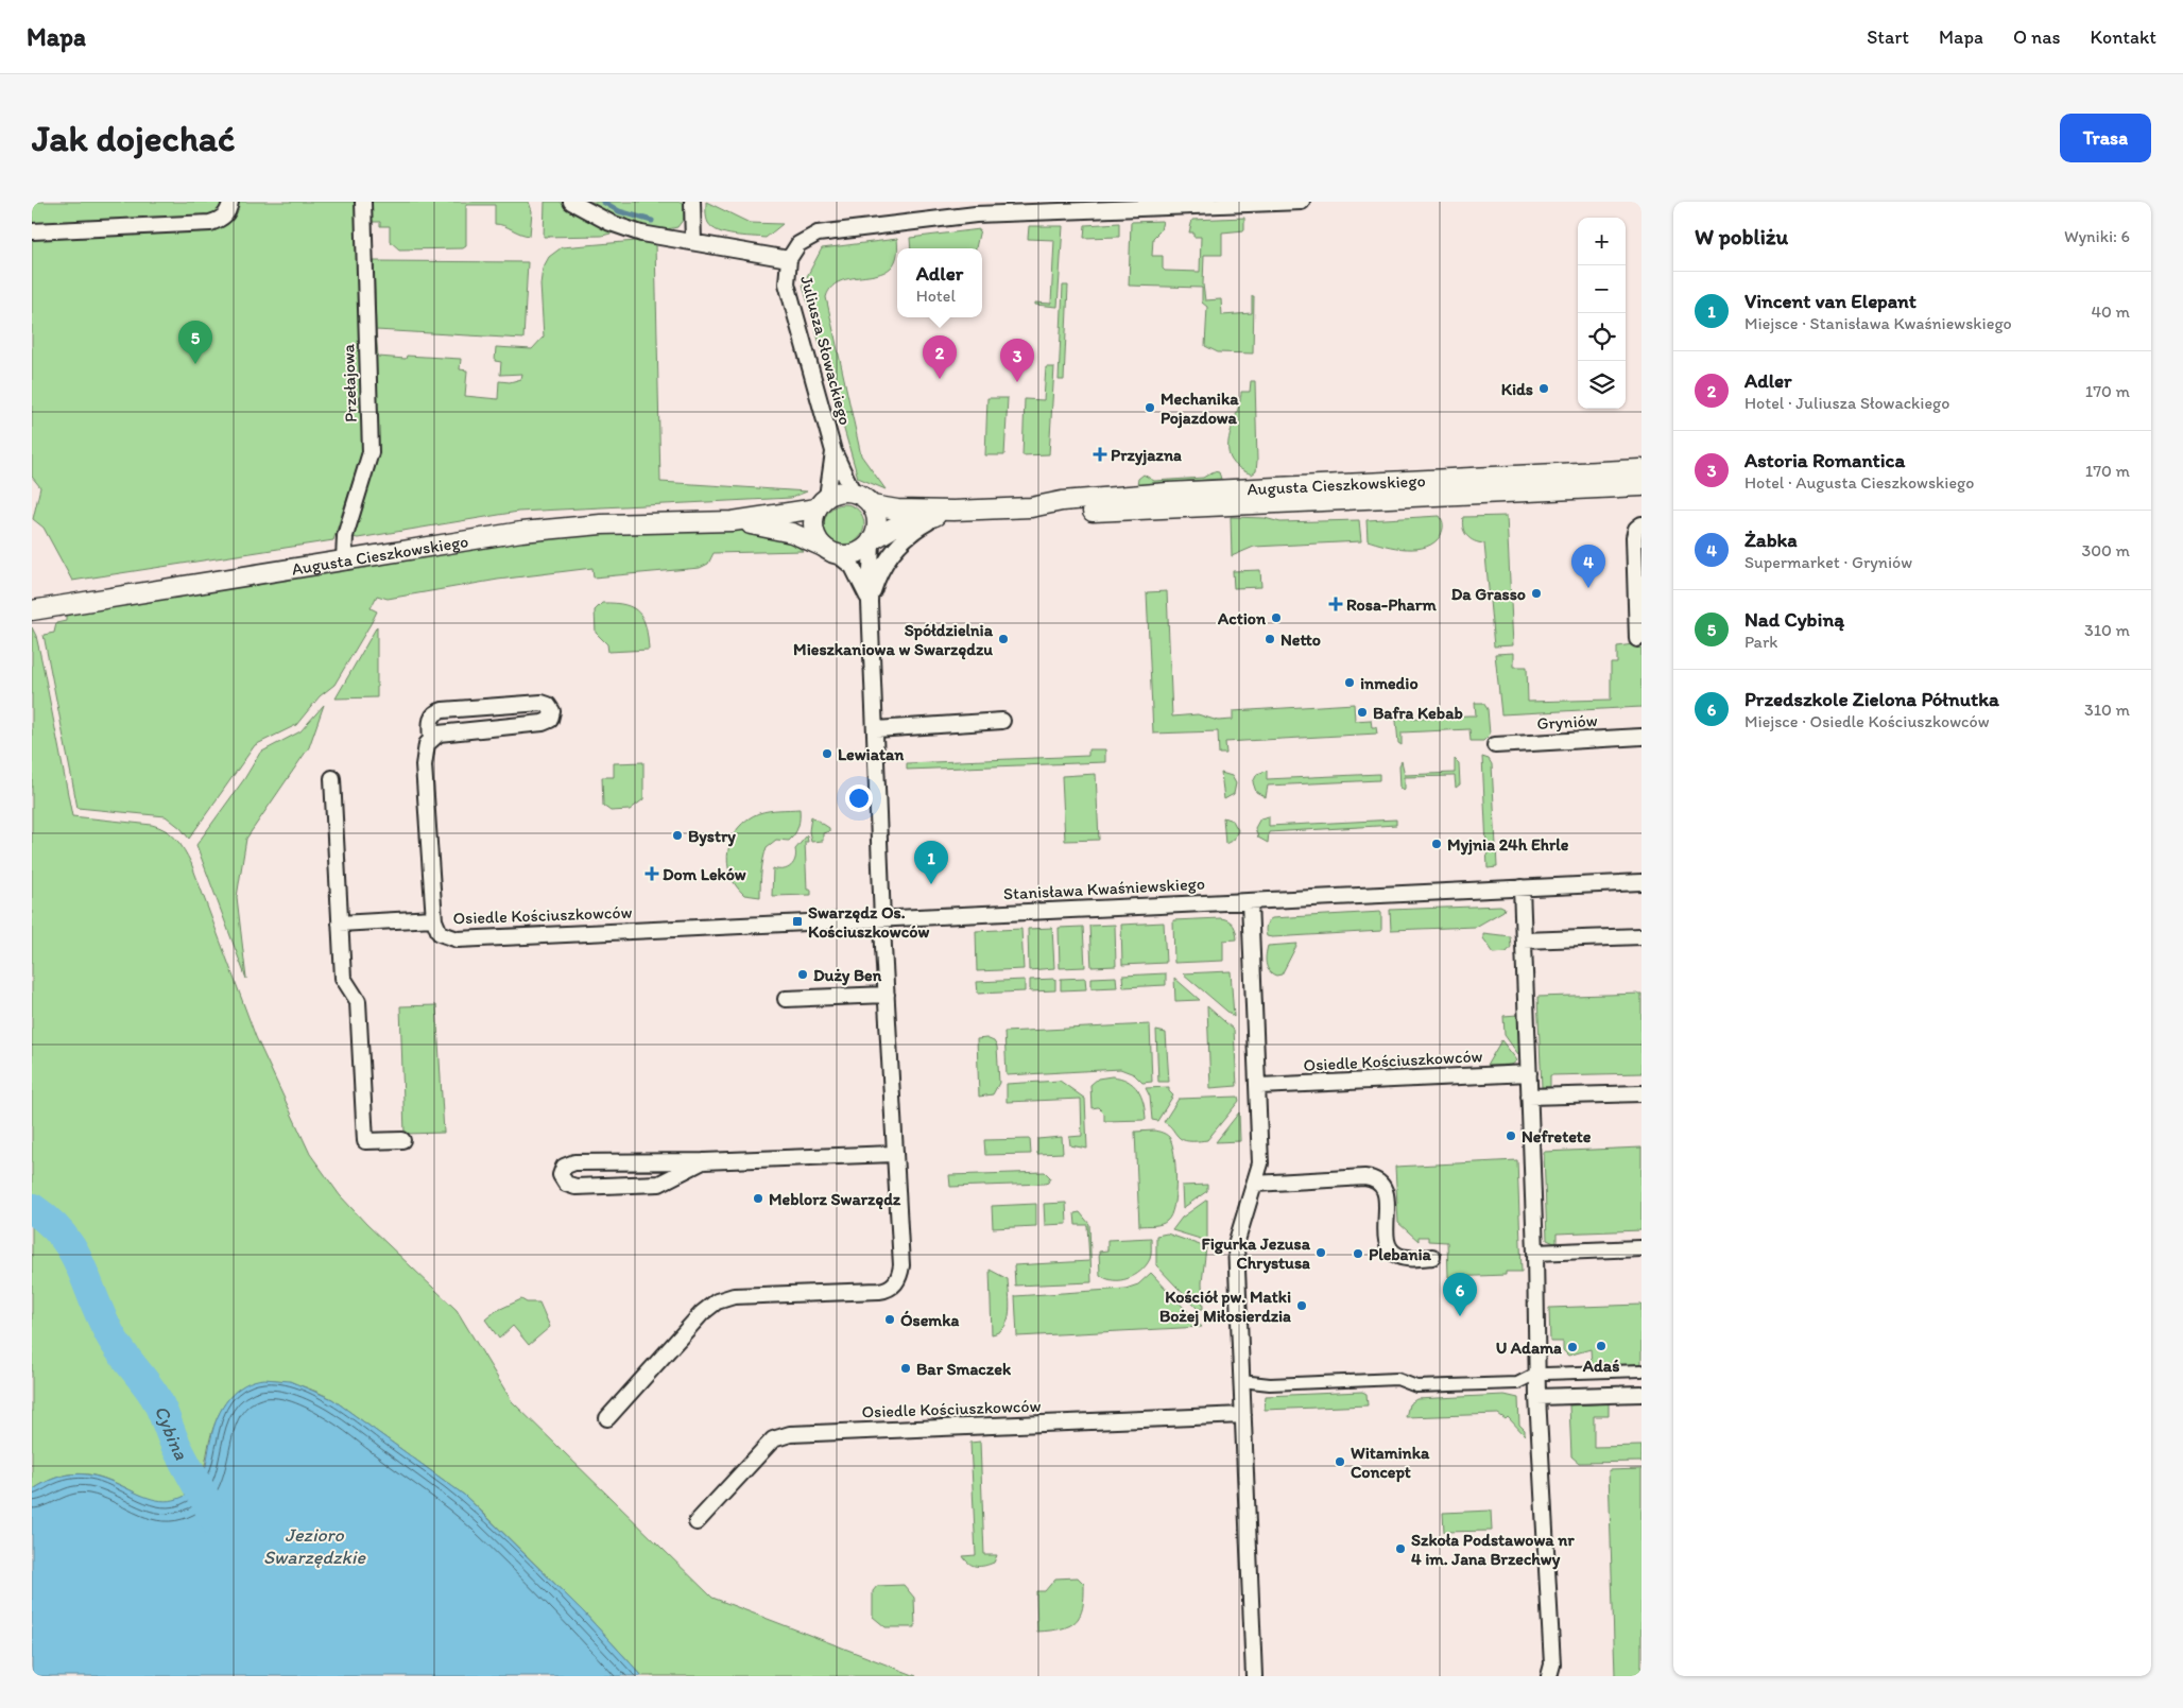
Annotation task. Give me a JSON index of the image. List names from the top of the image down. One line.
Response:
{"streets":{"street":["Juliusza Słowackiego","Przełajowa","Augusta Cieszkowskiego","Gryniów","Stanisława Kwaśniewskiego","Osiedle Kościuszkowców"]},"crossings":[["Juliusza Słowackiego","Augusta Cieszkowskiego"],["Przełajowa","Augusta Cieszkowskiego"],["Stanisława Kwaśniewskiego","Osiedle Kościuszkowców"]],"water":["Cybina","Jezioro Swarzędzkie"],"places":{"other":["Kids","Mechanika Pojazdowa","Da Grasso","Action","Spółdzielnia Mieszkaniowa w Swarzędzu","Netto","inmedio","Bafra Kebab","Lewiatan","Bystry","Myjnia 24h Ehrle","Duży Ben","Nefretete","Meblorz Swarzędz","Figurka Jezusa Chrystusa","Plebania","Kościół pw. Matki Bożej Miłosierdzia","Ósemka","Adaś","U Adama","Bar Smaczek","Witaminka Concept","Szkoła Podstawowa nr 4 im. Jana Brzechwy"],"health":["Przyjazna","Rosa-Pharm","Dom Leków"],"transit":["Swarzędz Os. Kościuszkowców"]},"page":{"header":"Mapa","nav":["Start","Mapa","O nas","Kontakt"],"buttons":"Trasa","title":"Jak dojechać","heading":["W pobliżu","Wyniki: 6"],"map_buttons":["+","−"],"popup":["Adler","Hotel"],"list":[{"mark":"1","name":"Vincent van Elepant","note":"Miejsce · Stanisława Kwaśniewskiego","value":"40 m"},{"mark":"2","name":"Adler","note":"Hotel · Juliusza Słowackiego","value":"170 m"},{"mark":"3","name":"Astoria Romantica","note":"Hotel · Augusta Cieszkowskiego","value":"170 m"},{"mark":"4","name":"Żabka","note":"Supermarket · Gryniów","value":"300 m"},{"mark":"5","name":"Nad Cybiną","note":"Park","value":"310 m"},{"mark":"6","name":"Przedszkole Zielona Półnutka","note":"Miejsce · Osiedle Kościuszkowców","value":"310 m"}],"pins":["5","2","3","4","1","6"]}}
